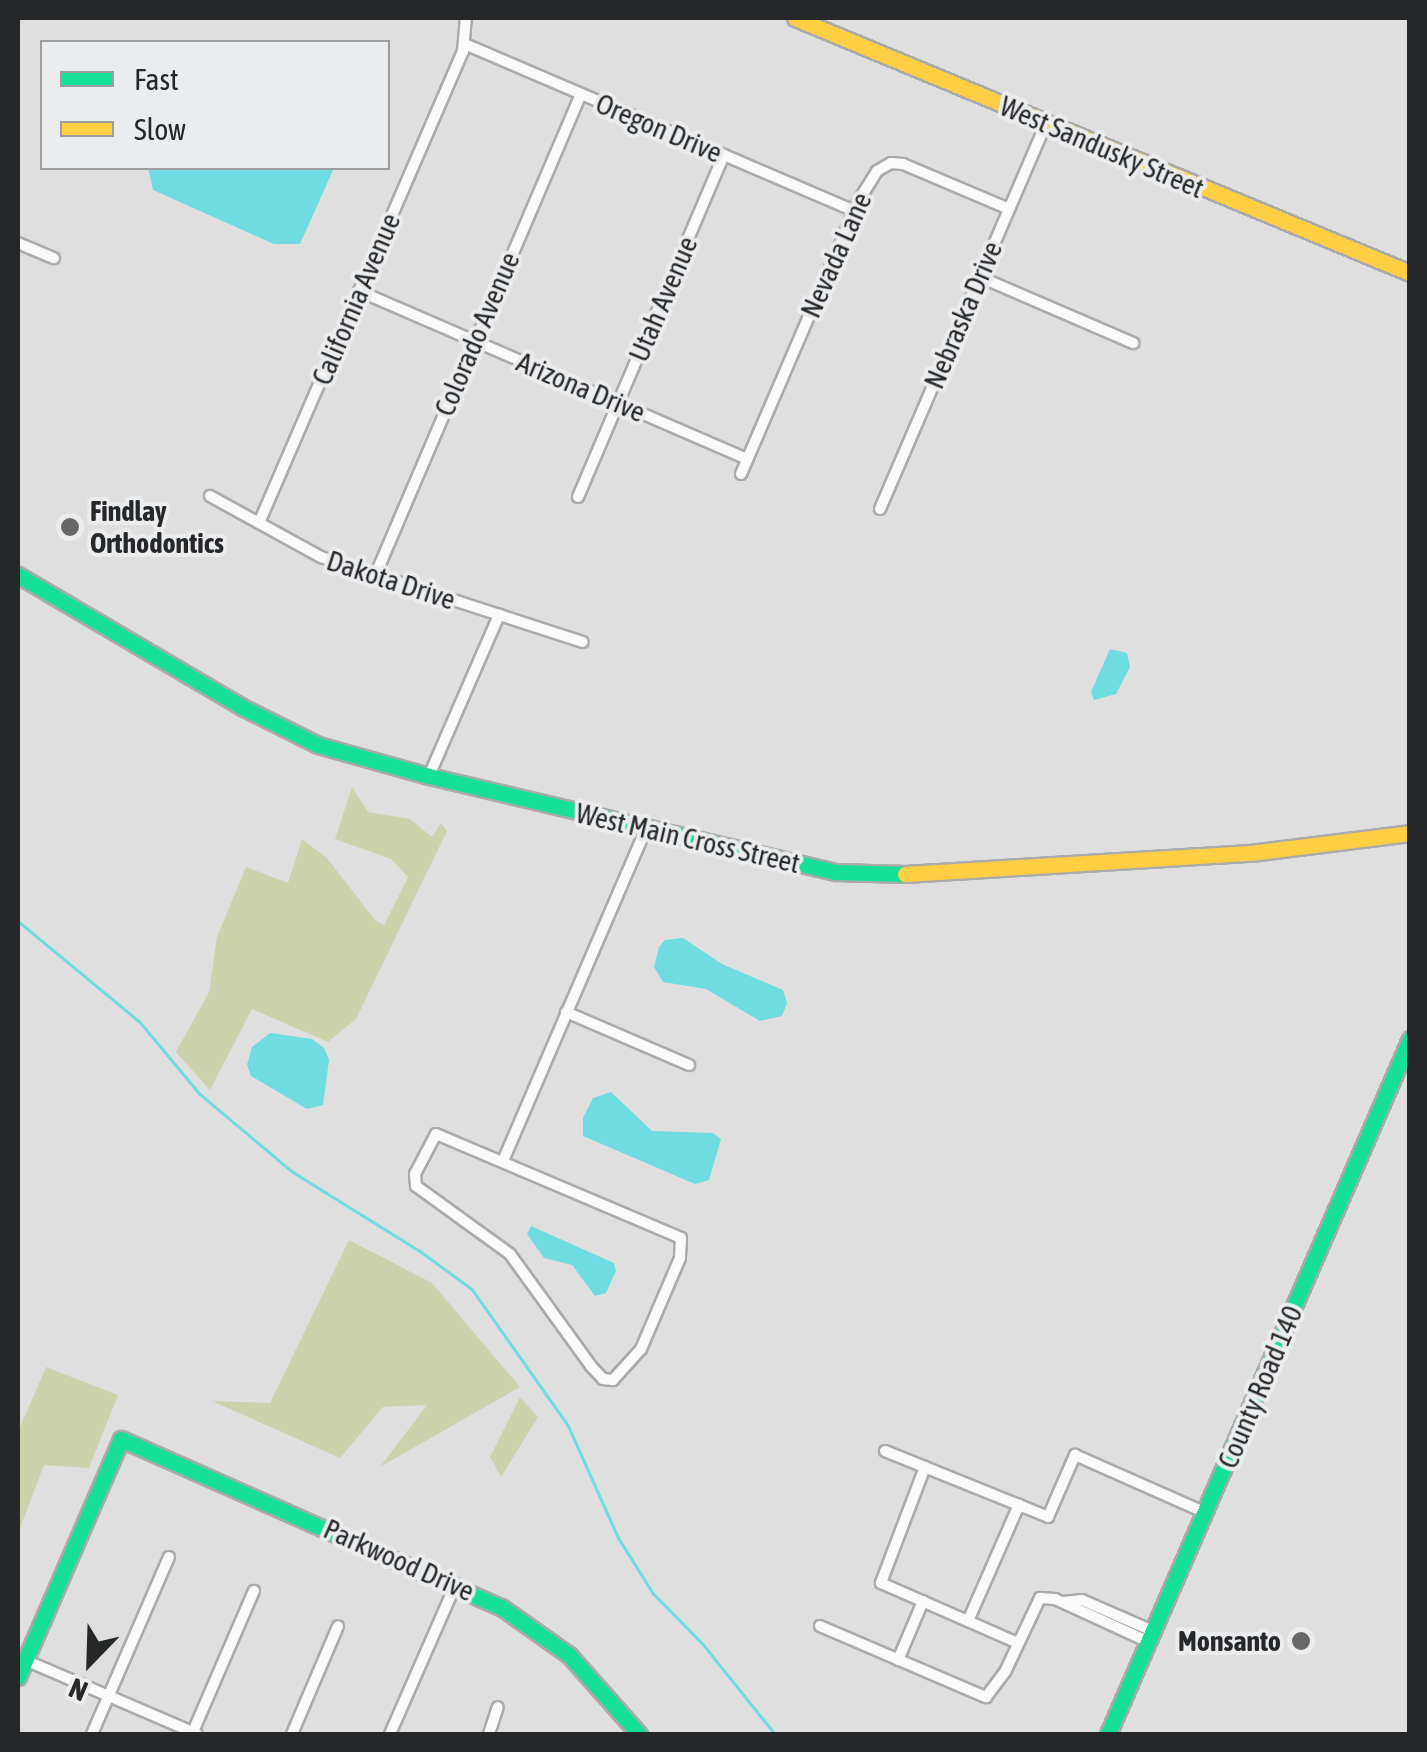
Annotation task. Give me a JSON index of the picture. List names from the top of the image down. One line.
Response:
{"streets":{"street":["Oregon Drive","West Sandusky Street","Nevada Lane","California Avenue","Utah Avenue","Nebraska Drive","Colorado Avenue","Arizona Drive","Dakota Drive","West Main Cross Street","County Road 140","Parkwood Drive"]},"crossings":[["Oregon Drive","Nevada Lane"],["Oregon Drive","California Avenue"],["Oregon Drive","Utah Avenue"],["Oregon Drive","Colorado Avenue"],["West Sandusky Street","Nebraska Drive"],["Nevada Lane","Nebraska Drive"],["Nevada Lane","Arizona Drive"],["California Avenue","Arizona Drive"],["California Avenue","Dakota Drive"],["Utah Avenue","Arizona Drive"],["Colorado Avenue","Arizona Drive"],["Colorado Avenue","Dakota Drive"]],"places":["Findlay Orthodontics","Monsanto"],"legend":["Fast","Slow"],"north":"bottom left"}
